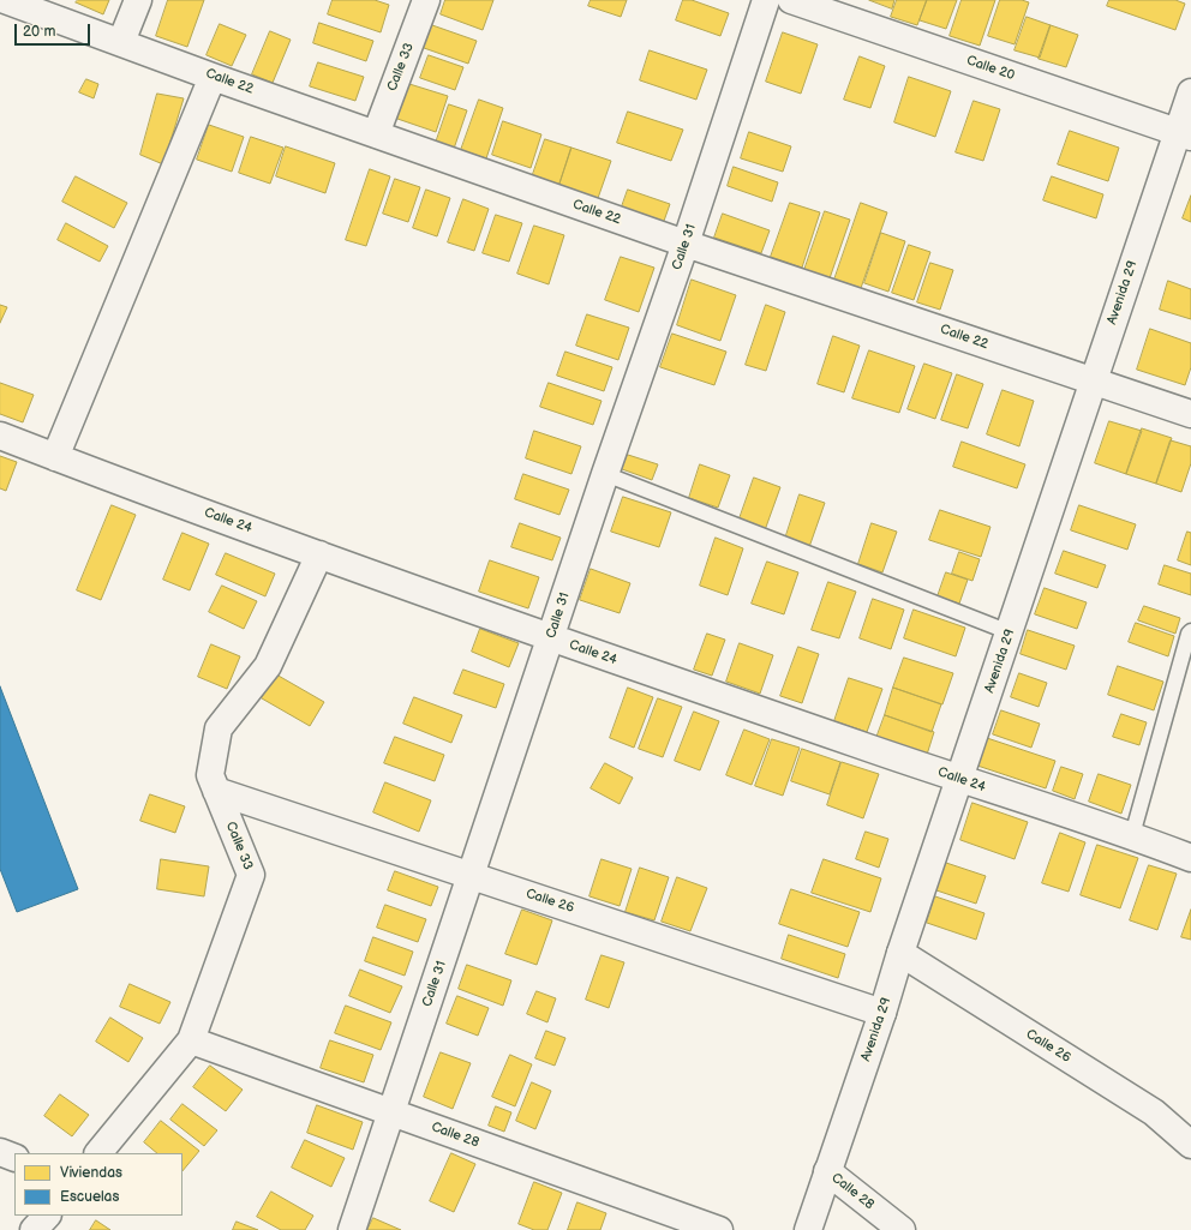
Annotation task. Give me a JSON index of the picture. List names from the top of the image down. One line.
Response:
{"streets":{"street":["Calle 33","Calle 20","Calle 22","Calle 31","Avenida 29","Calle 24","Calle 26","Calle 28"]},"crossings":[["Calle 33","Calle 22"],["Calle 33","Calle 24"],["Calle 33","Calle 26"],["Calle 33","Calle 28"],["Calle 20","Avenida 29"],["Calle 22","Calle 31"],["Calle 22","Avenida 29"],["Calle 31","Calle 24"],["Calle 31","Calle 26"],["Calle 31","Calle 28"],["Avenida 29","Calle 24"],["Avenida 29","Calle 26"],["Avenida 29","Calle 28"]],"legend":["Viviendas","Escuelas"],"scale_bar":"20 m"}
